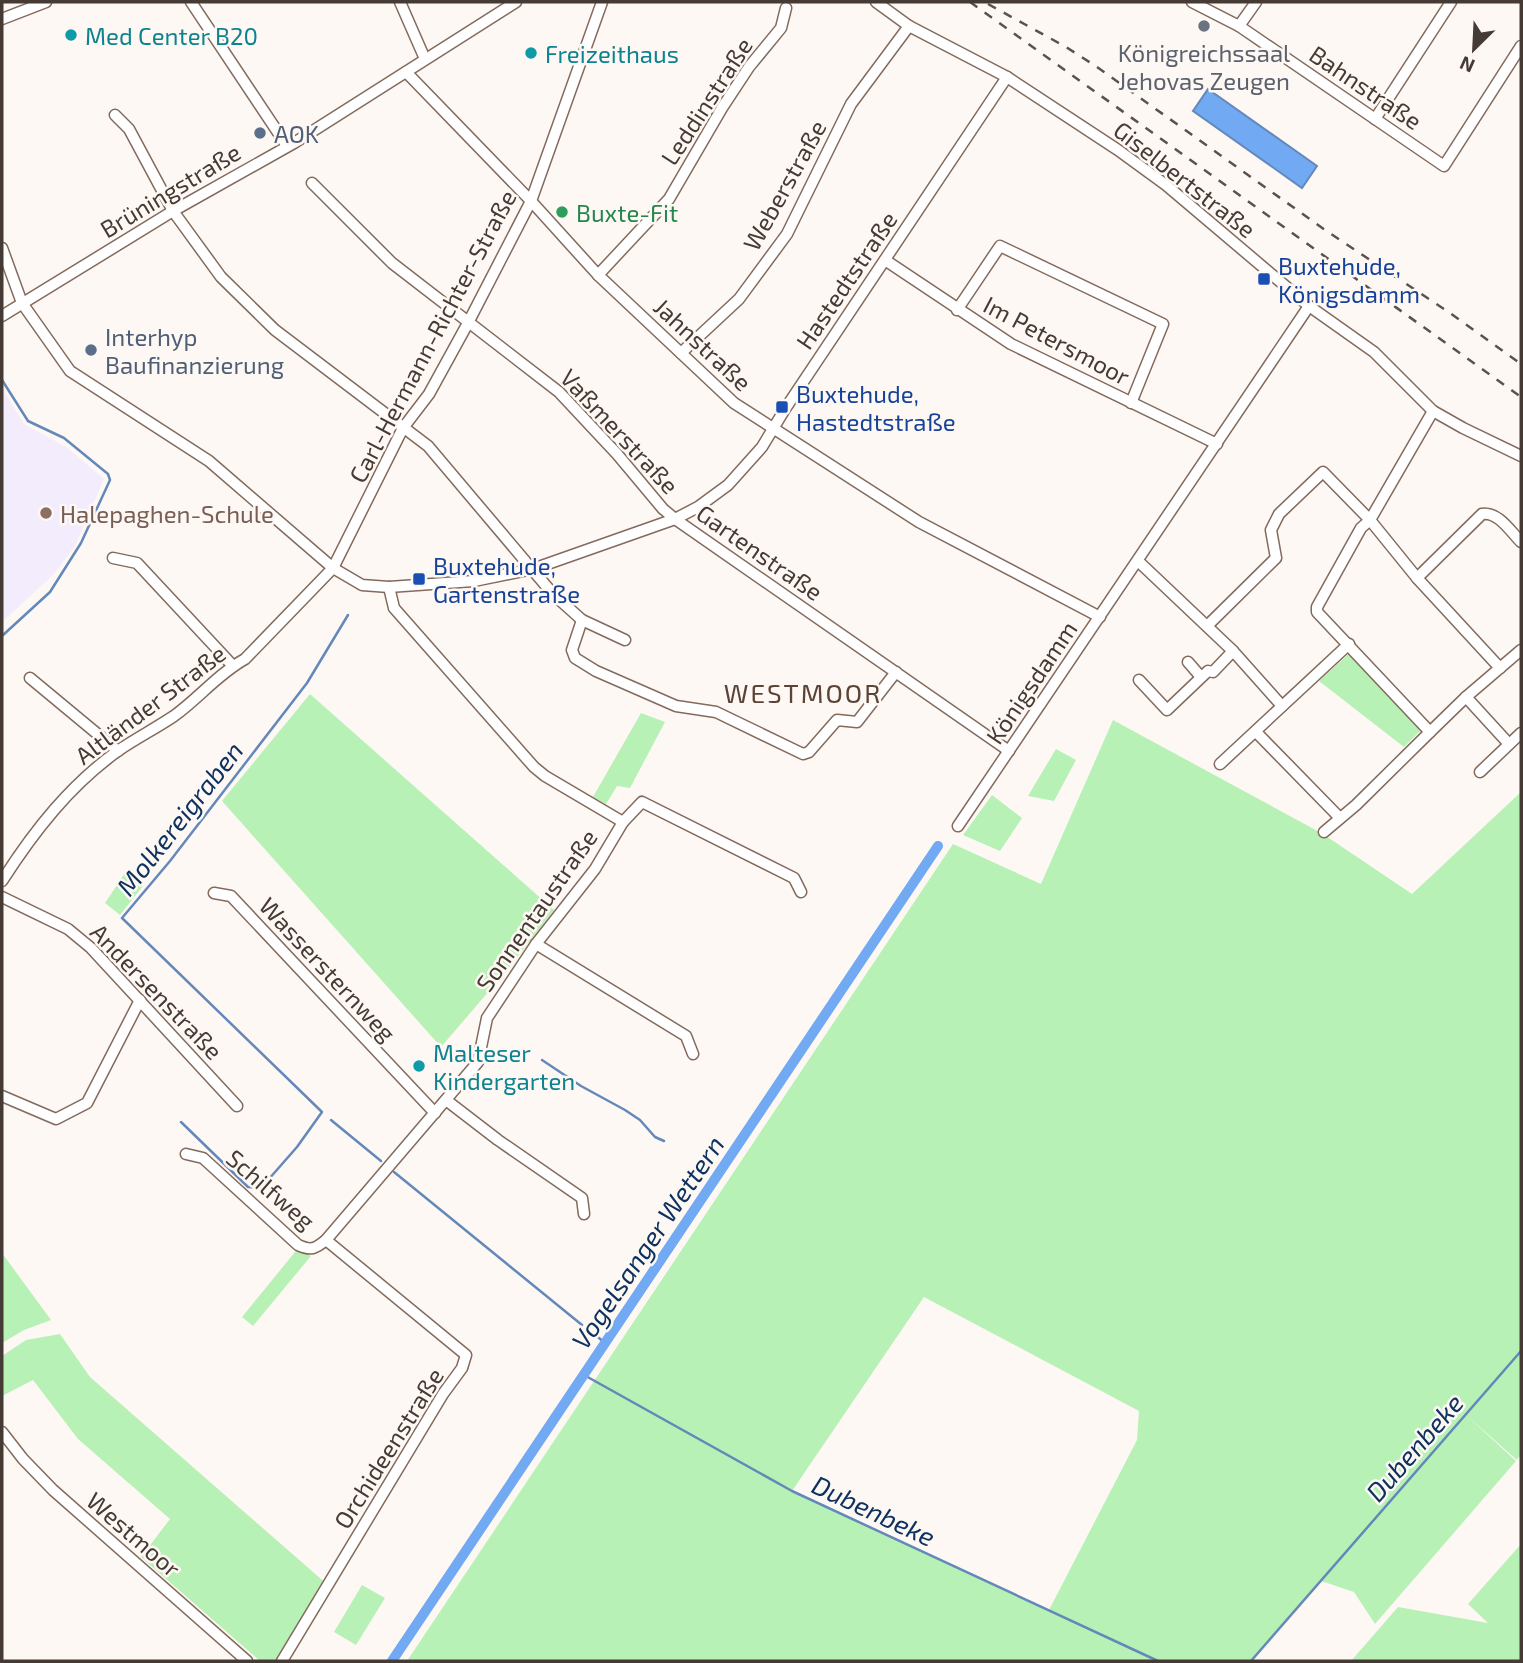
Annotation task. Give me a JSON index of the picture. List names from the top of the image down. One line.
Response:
{"streets":{"street":["Bahnstraße","Leddinstraße","Giselbertstraße","Weberstraße","Brüningstraße","Hastedtstraße","Carl-Hermann-Richter-Straße","Im Petersmoor","Jahnstraße","Vaßmerstraße","Gartenstraße","Königsdamm","Altländer Straße","Sonnentaustraße","Wassersternweg","Andersenstraße","Schilfweg","Orchideenstraße","Westmoor"]},"crossings":[["Leddinstraße","Jahnstraße"],["Giselbertstraße","Weberstraße"],["Giselbertstraße","Hastedtstraße"],["Giselbertstraße","Königsdamm"],["Weberstraße","Jahnstraße"],["Brüningstraße","Jahnstraße"],["Brüningstraße","Gartenstraße"],["Hastedtstraße","Im Petersmoor"],["Hastedtstraße","Jahnstraße"],["Hastedtstraße","Vaßmerstraße"],["Hastedtstraße","Gartenstraße"],["Carl-Hermann-Richter-Straße","Jahnstraße"],["Carl-Hermann-Richter-Straße","Vaßmerstraße"],["Carl-Hermann-Richter-Straße","Gartenstraße"],["Carl-Hermann-Richter-Straße","Altländer Straße"],["Im Petersmoor","Königsdamm"],["Jahnstraße","Königsdamm"],["Vaßmerstraße","Gartenstraße"],["Gartenstraße","Königsdamm"],["Gartenstraße","Altländer Straße"],["Gartenstraße","Sonnentaustraße"],["Schilfweg","Orchideenstraße"]],"districts":["WESTMOOR"],"water":["Molkereigraben","Vogelsanger Wettern","Dubenbeke"],"places":{"other":["Königreichssaal Jehovas Zeugen","Med Center B20","Freizeithaus","AOK","Buxte-Fit","Interhyp Baufinanzierung","Halepaghen-Schule","Malteser Kindergarten"],"transit":["Buxtehude, Königsdamm","Buxtehude, Hastedtstraße","Buxtehude, Gartenstraße"]},"north":"bottom left"}
